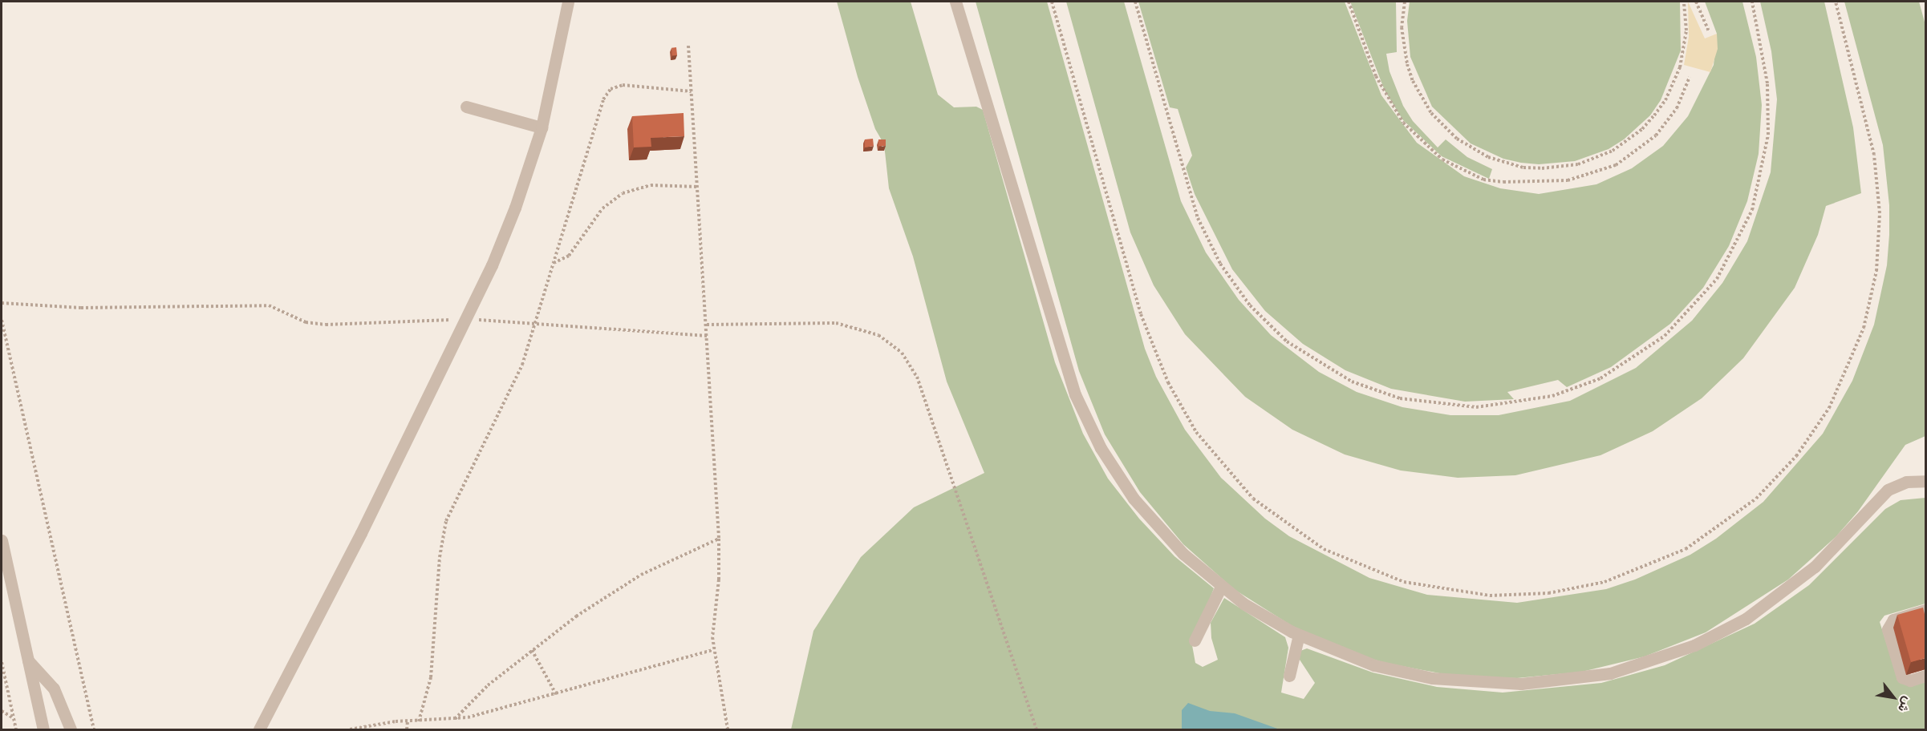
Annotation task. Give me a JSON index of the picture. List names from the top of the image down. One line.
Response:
{"north":"bottom right"}
